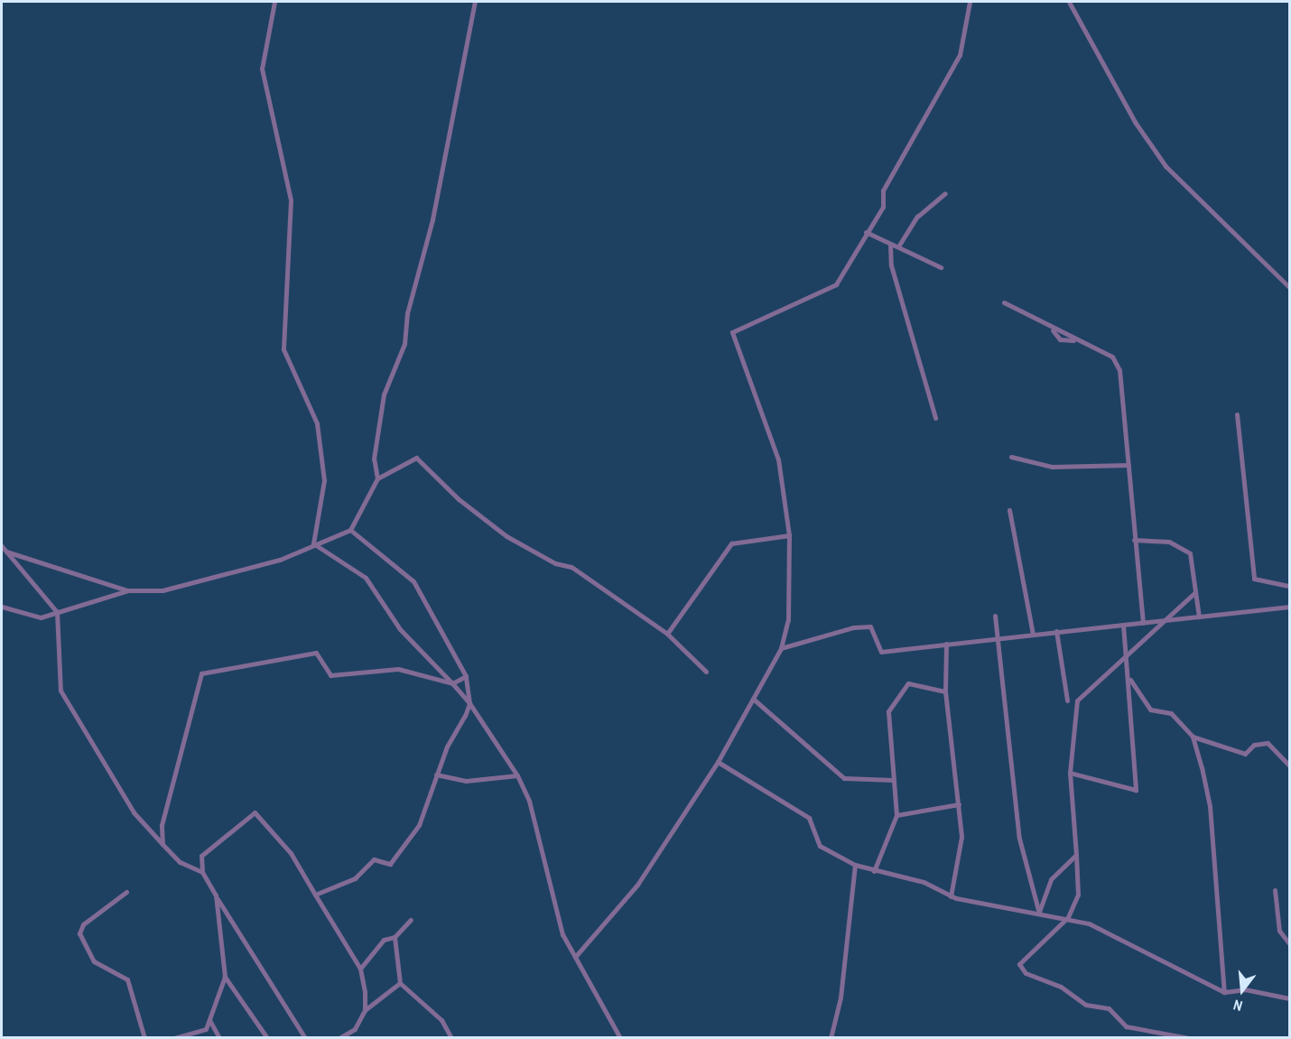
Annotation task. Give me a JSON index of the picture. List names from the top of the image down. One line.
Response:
{"north":"bottom"}
